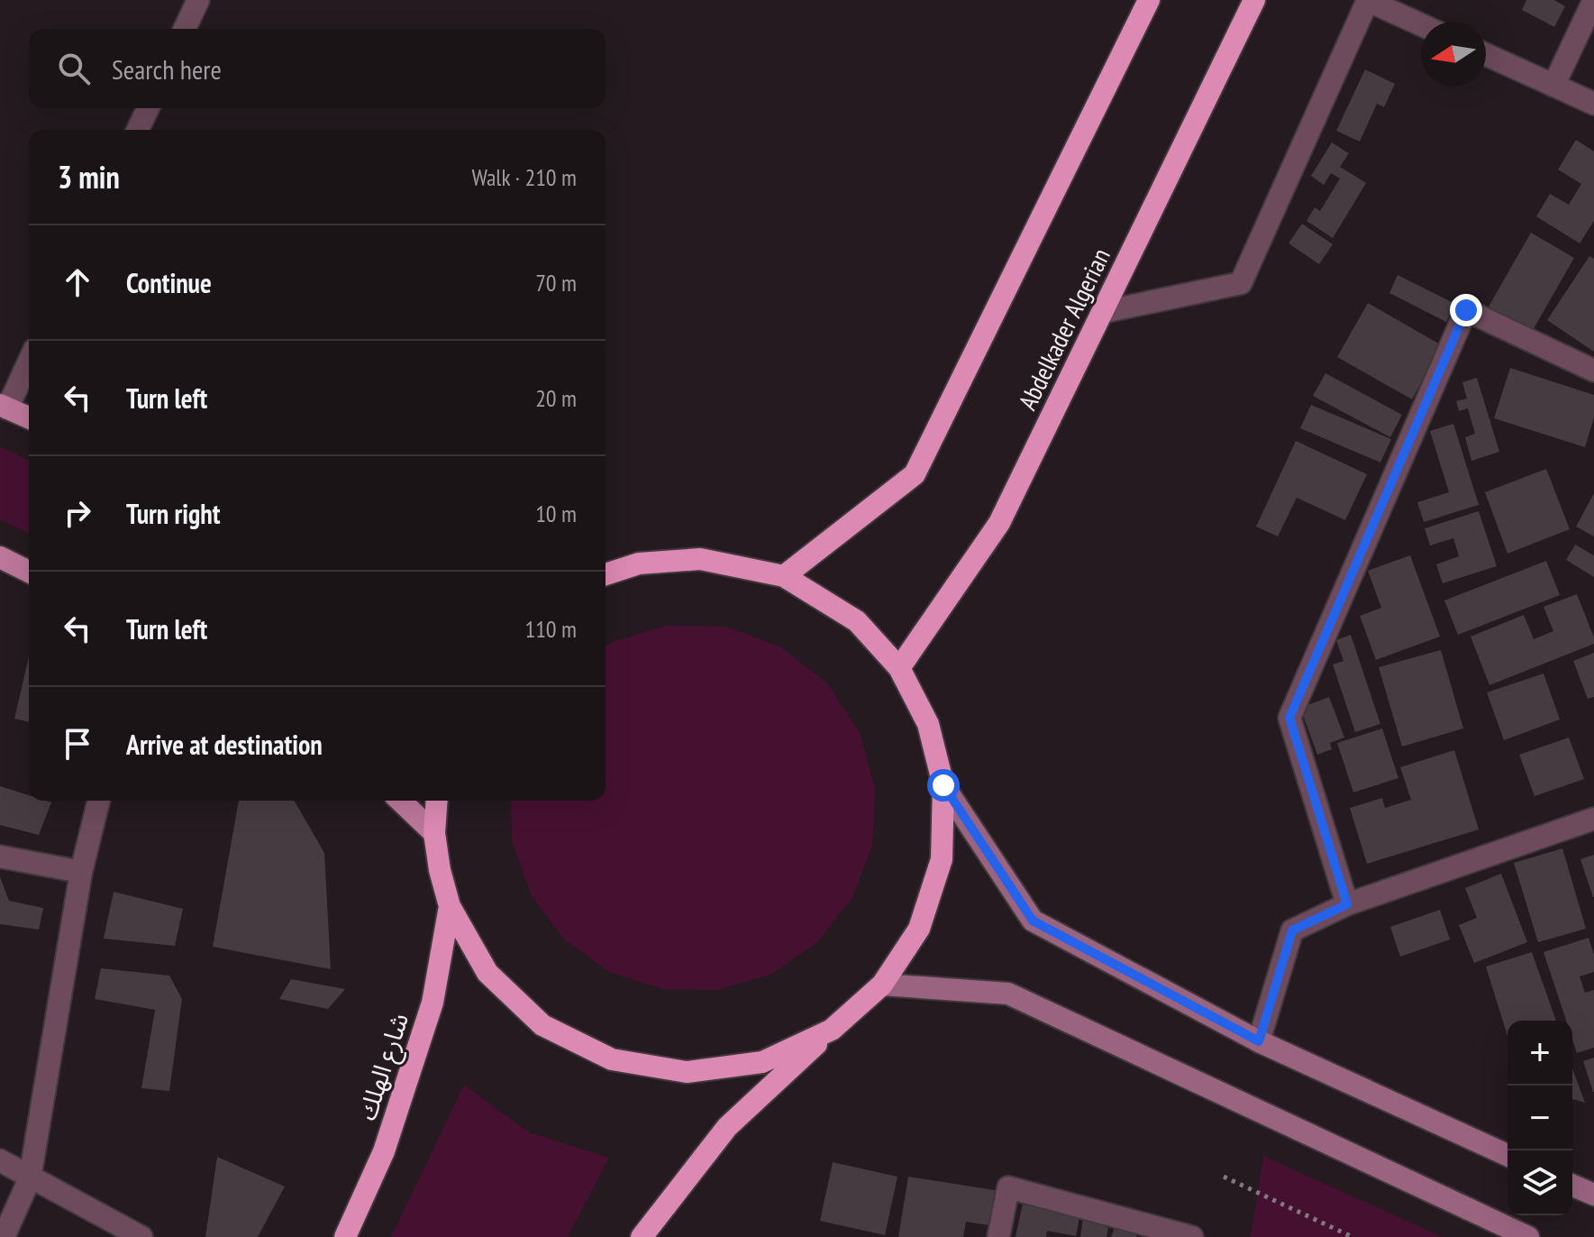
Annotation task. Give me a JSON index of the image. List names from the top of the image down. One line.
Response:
{"streets":{"highway":["Abdelkader Algerian","شارع الهلك"]},"north":"left","page":{"search":"Search here","heading":["3 min","Walk · 210 m"],"list":[["Continue","70 m"],["Turn left","20 m"],["Turn right","10 m"],["Turn left","110 m"],"Arrive at destination"],"map_buttons":["+","−"]}}
